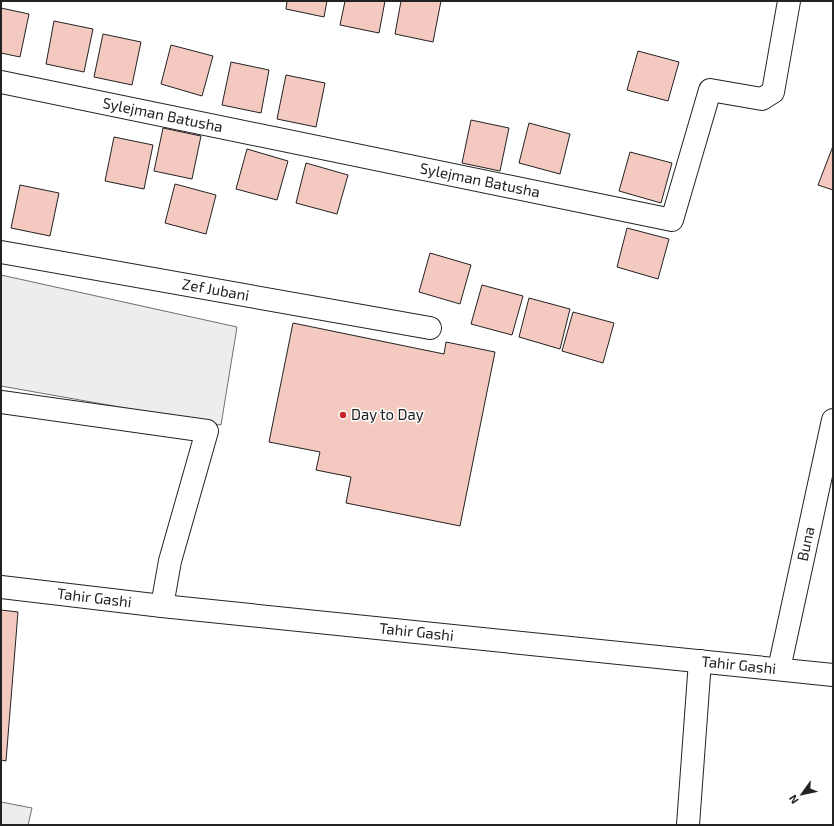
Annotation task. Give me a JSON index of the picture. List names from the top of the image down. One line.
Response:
{"streets":{"street":["Sylejman Batusha","Zef Jubani","Buna","Tahir Gashi"]},"crossings":[["Buna","Tahir Gashi"]],"places":["Day to Day"],"north":"bottom left"}
